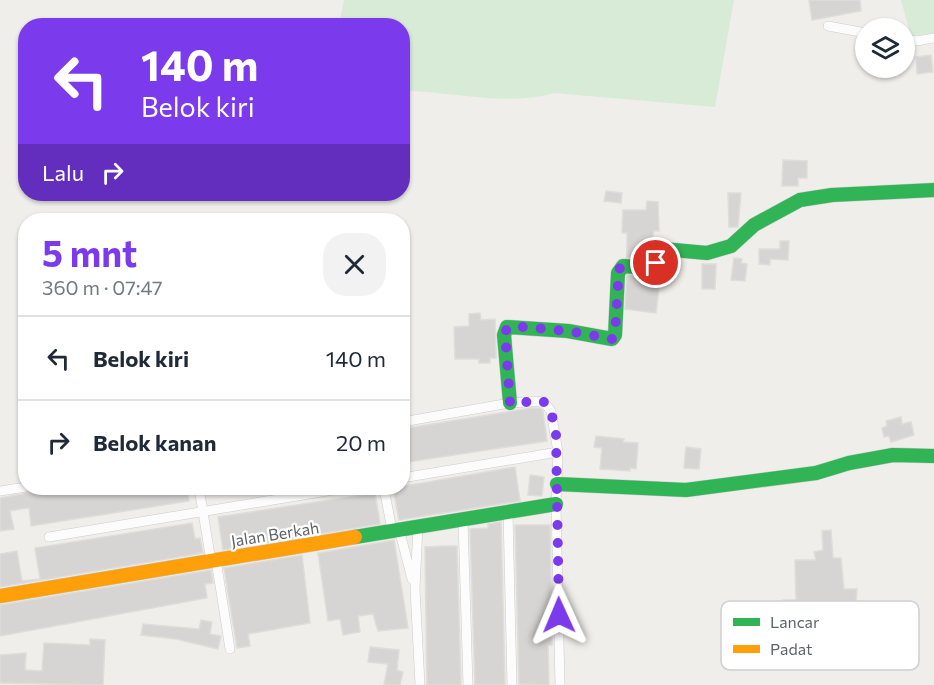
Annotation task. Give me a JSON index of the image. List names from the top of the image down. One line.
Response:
{"streets":{"street":["Jalan Berkah"]},"legend":["Lancar","Padat"],"page":{"turn":["140 m","Belok kiri"],"then":"Lalu","heading":["5 mnt","360 m · 07:47"],"list":[{"name":"Belok kiri","value":"140 m"},{"name":"Belok kanan","value":"20 m"}]}}
